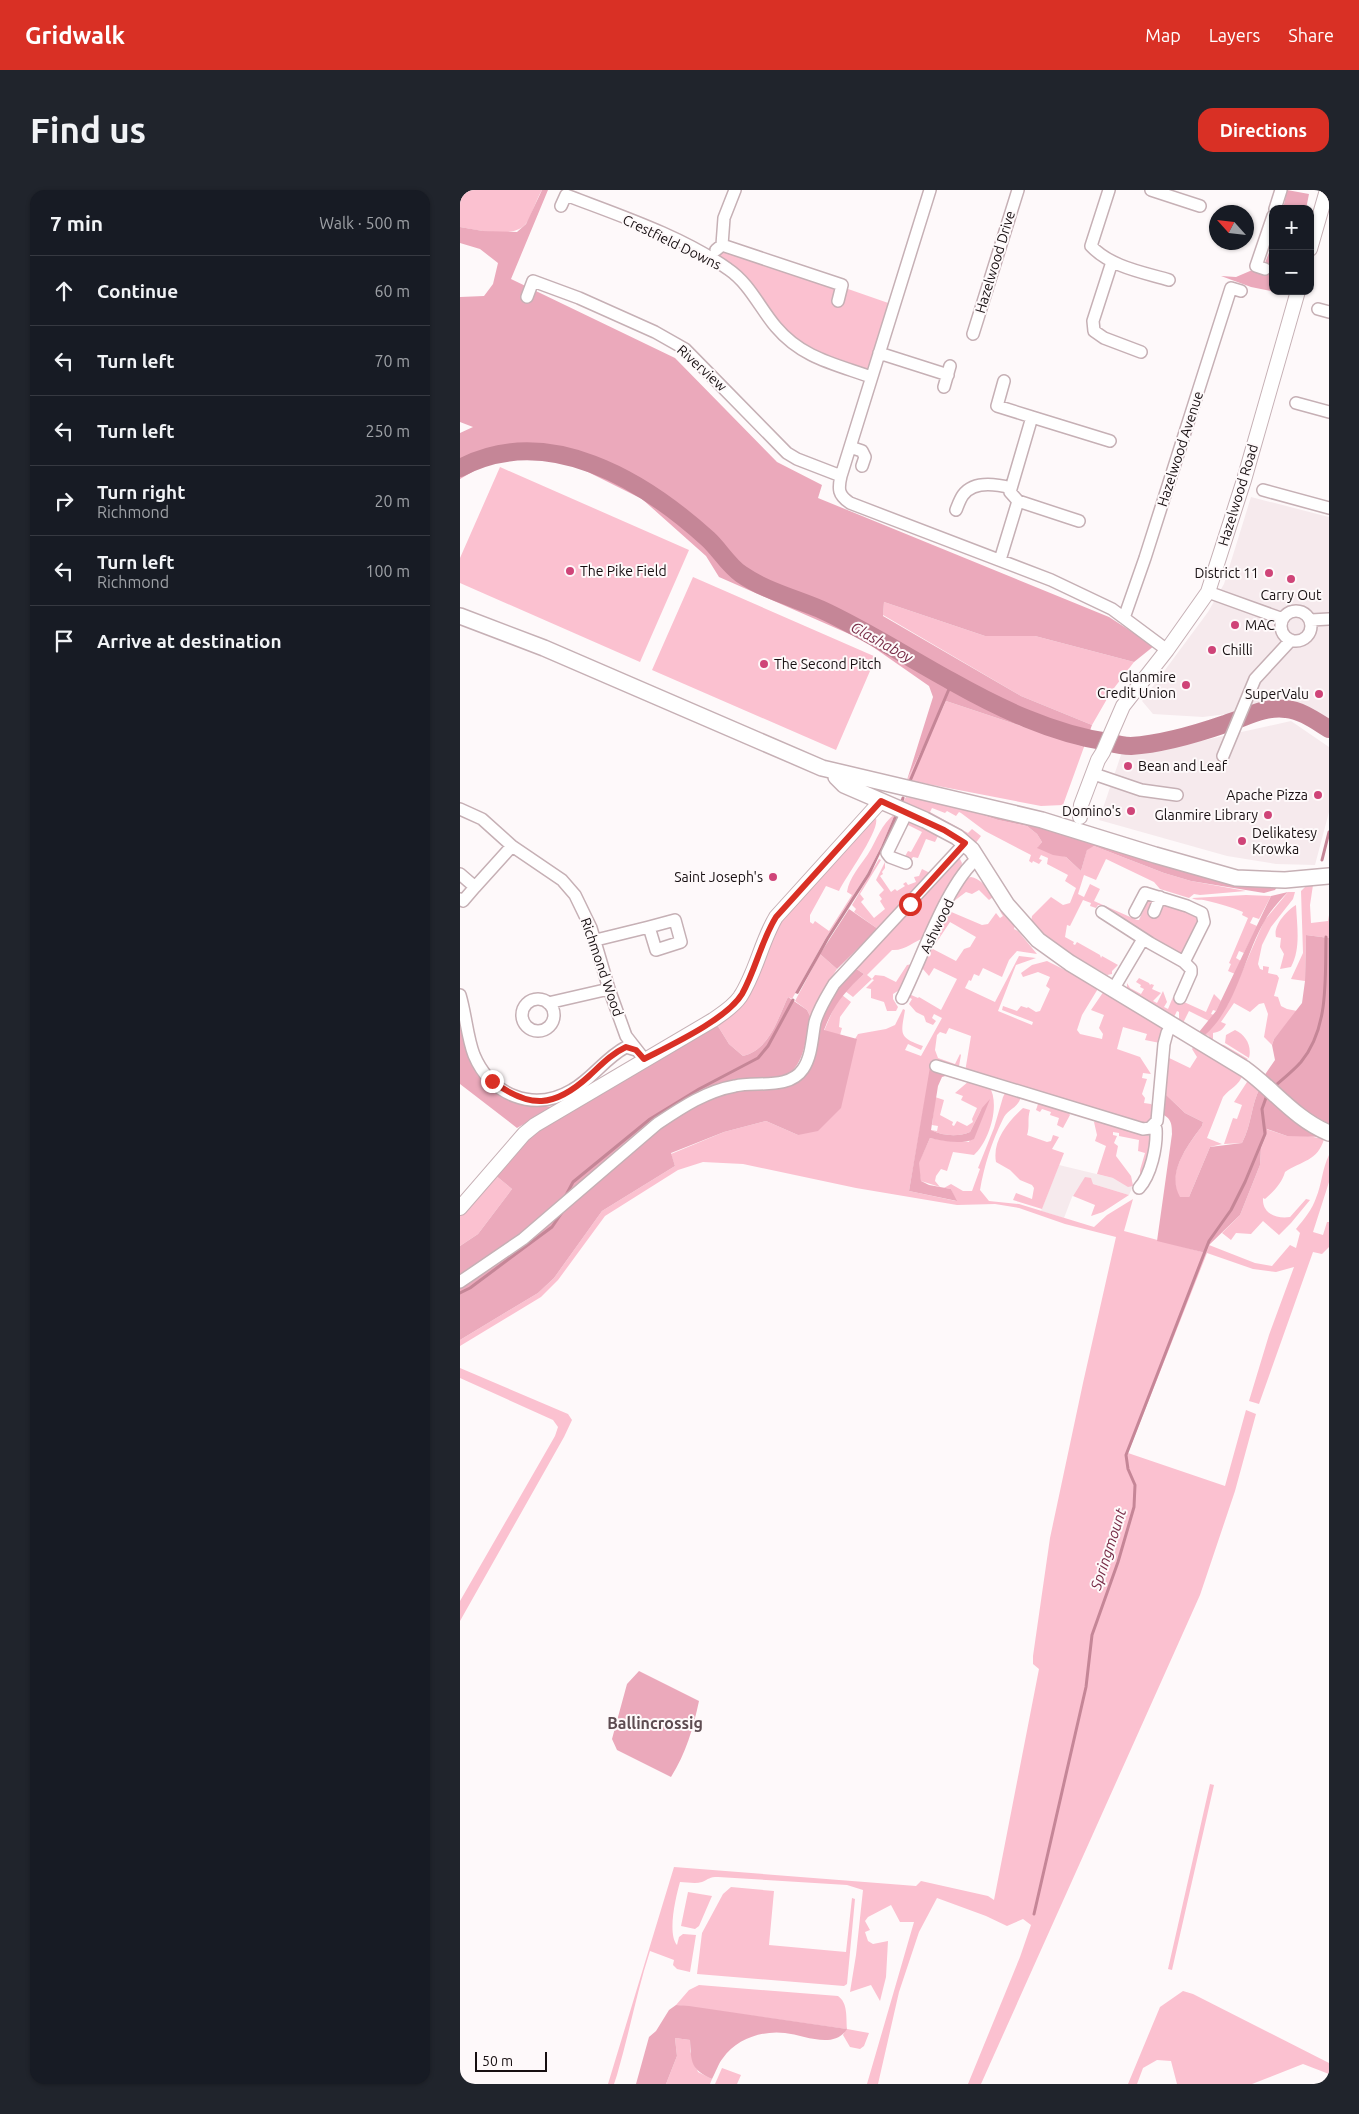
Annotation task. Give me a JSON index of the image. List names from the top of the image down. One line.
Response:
{"streets":{"street":["Crestfield Downs","Hazelwood Drive","Riverview","Hazelwood Avenue","Hazelwood Road","Ashwood","Richmond Wood"]},"districts":["Ballincrossig"],"water":["Glashaboy","Springmount"],"places":["The Pike Field","District 11","Carry Out","MAC","Chilli","The Second Pitch","Glanmire Credit Union","SuperValu","Bean and Leaf","Apache Pizza","Domino's","Glanmire Library","Delikatesy Krowka","Saint Joseph's"],"scale_bar":"50 m","north":"top left","page":{"header":"Gridwalk","nav":["Map","Layers","Share"],"buttons":"Directions","title":"Find us","heading":["7 min","Walk · 500 m"],"map_buttons":["+","−"],"list":[["Continue","60 m"],["Turn left","70 m"],["Turn left","250 m"],["Turn right","Richmond","20 m"],["Turn left","Richmond","100 m"],"Arrive at destination"],"scale":"50 m"}}
